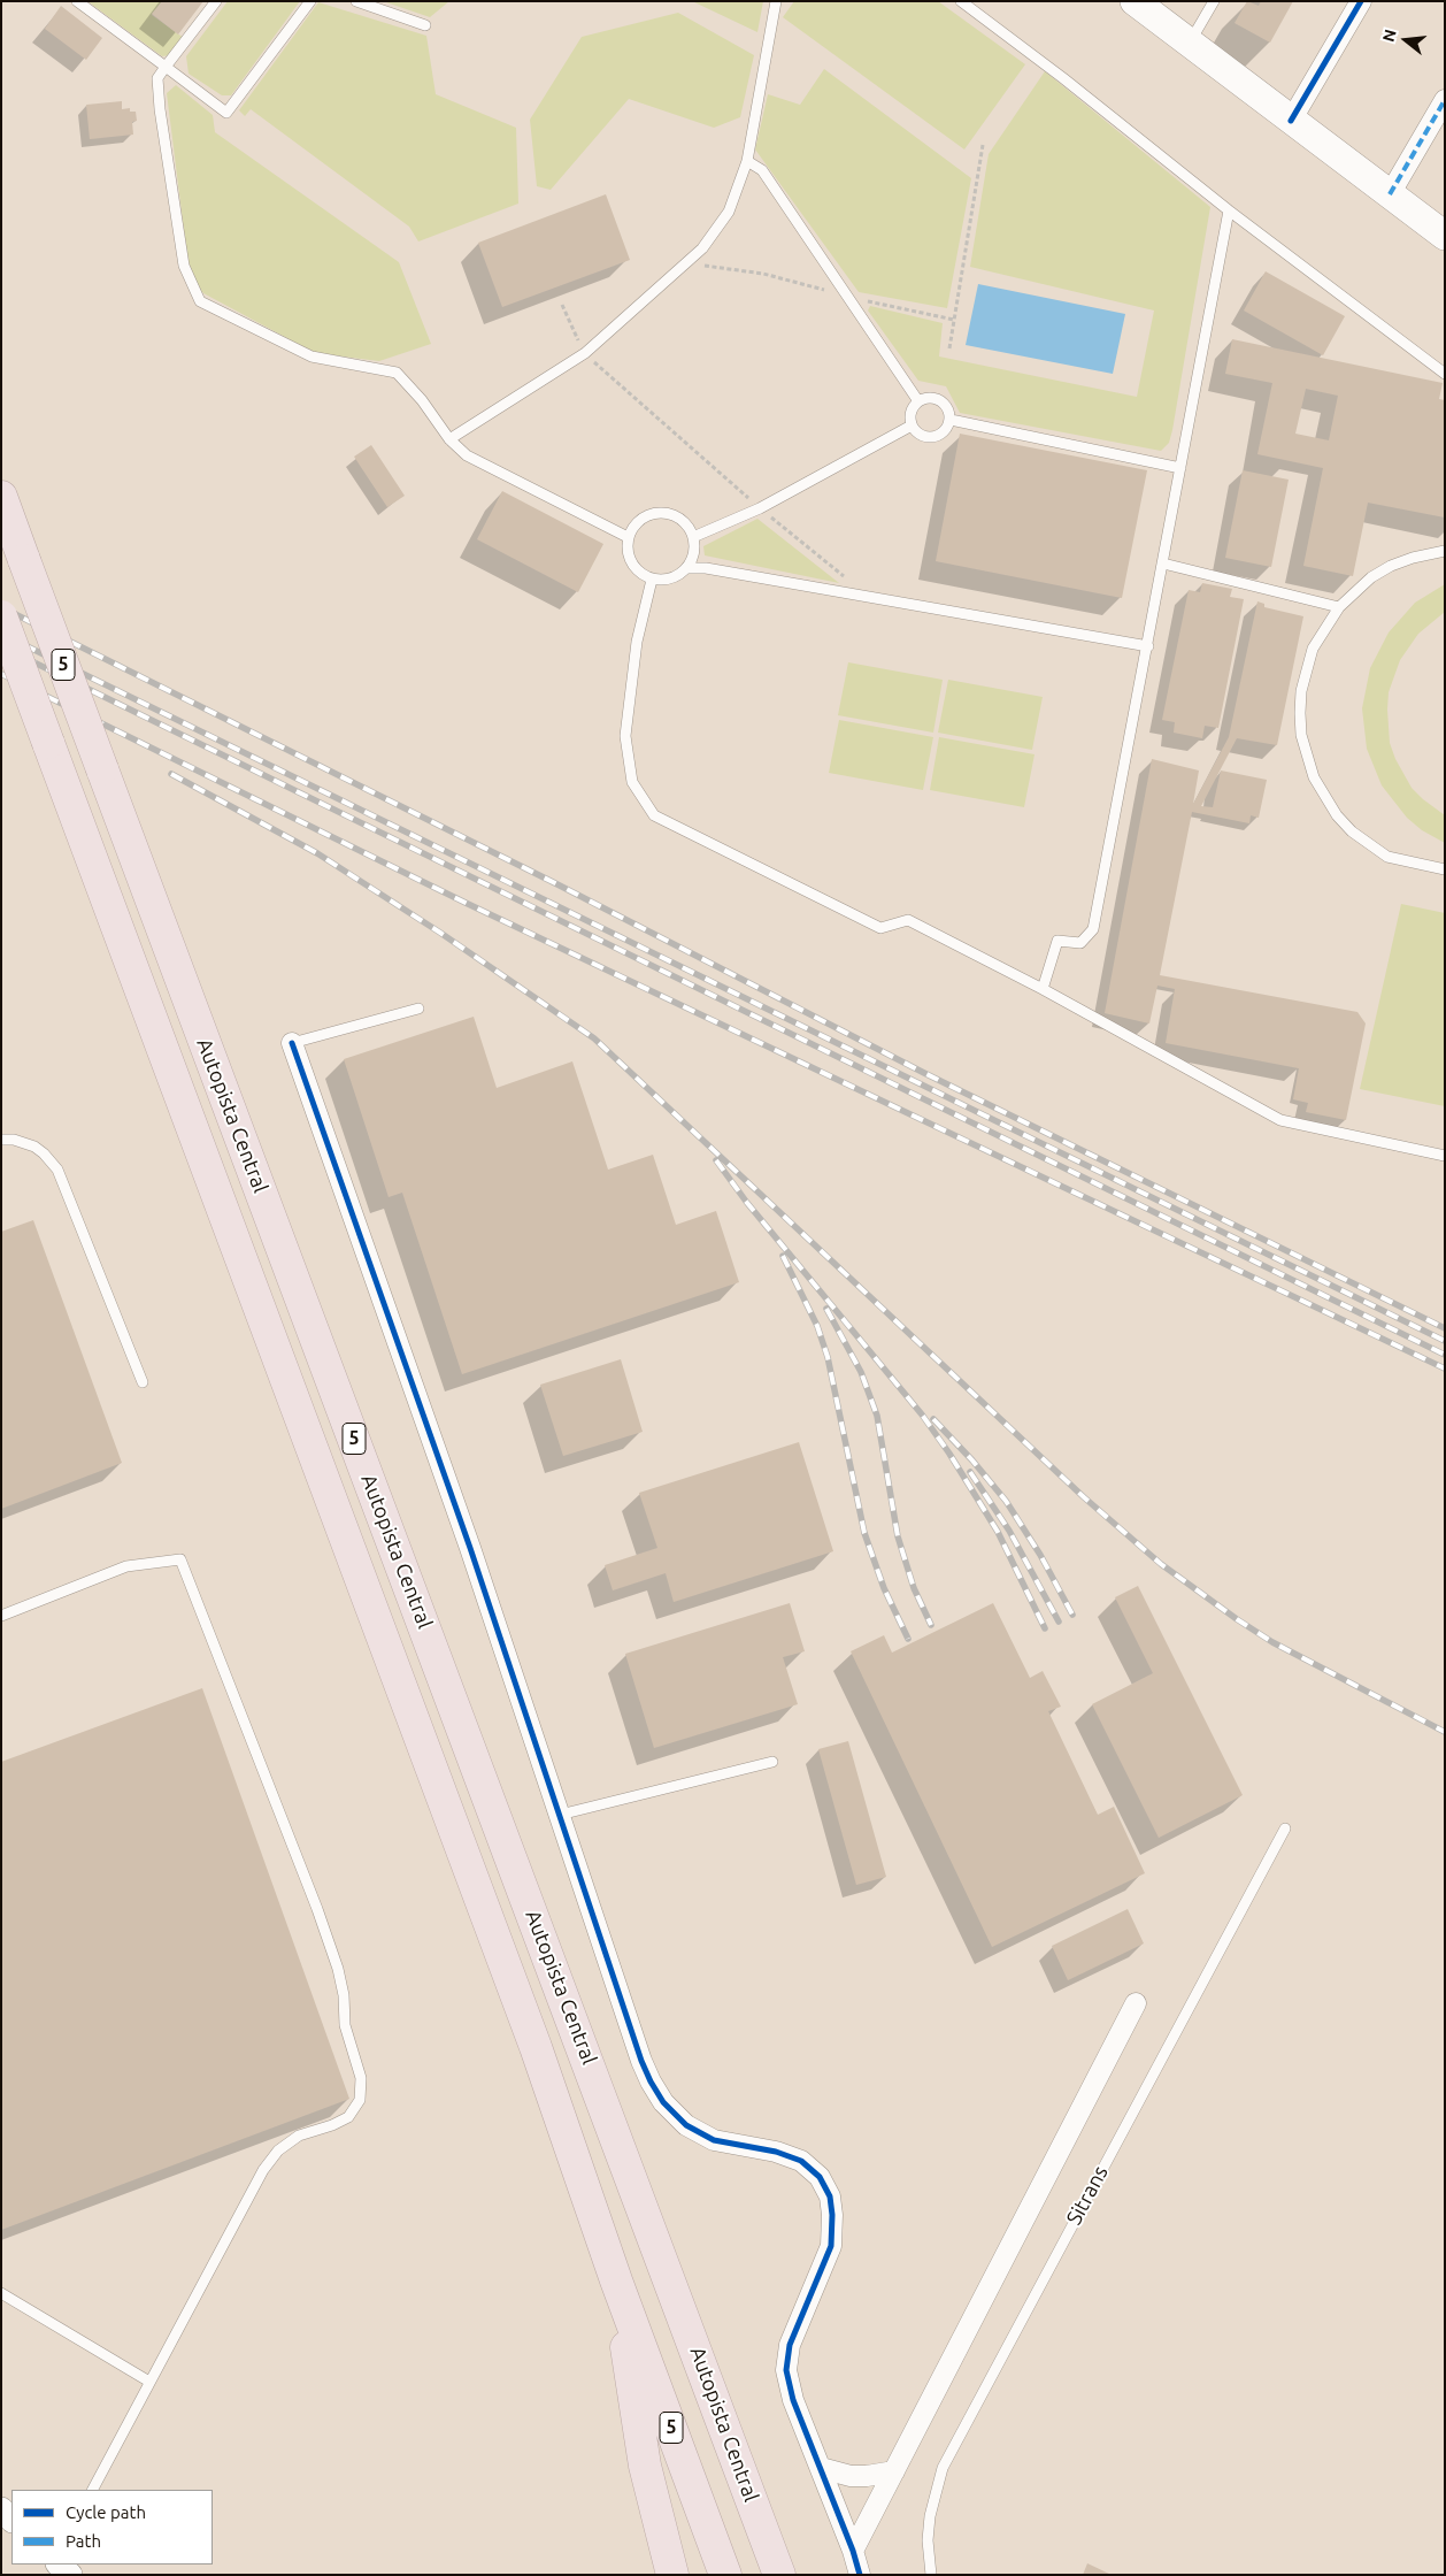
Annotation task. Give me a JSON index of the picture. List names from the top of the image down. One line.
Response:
{"streets":{"highway":["5","Autopista Central"],"lane":["Sitrans"]},"legend":["Cycle path","Path"],"north":"left"}
